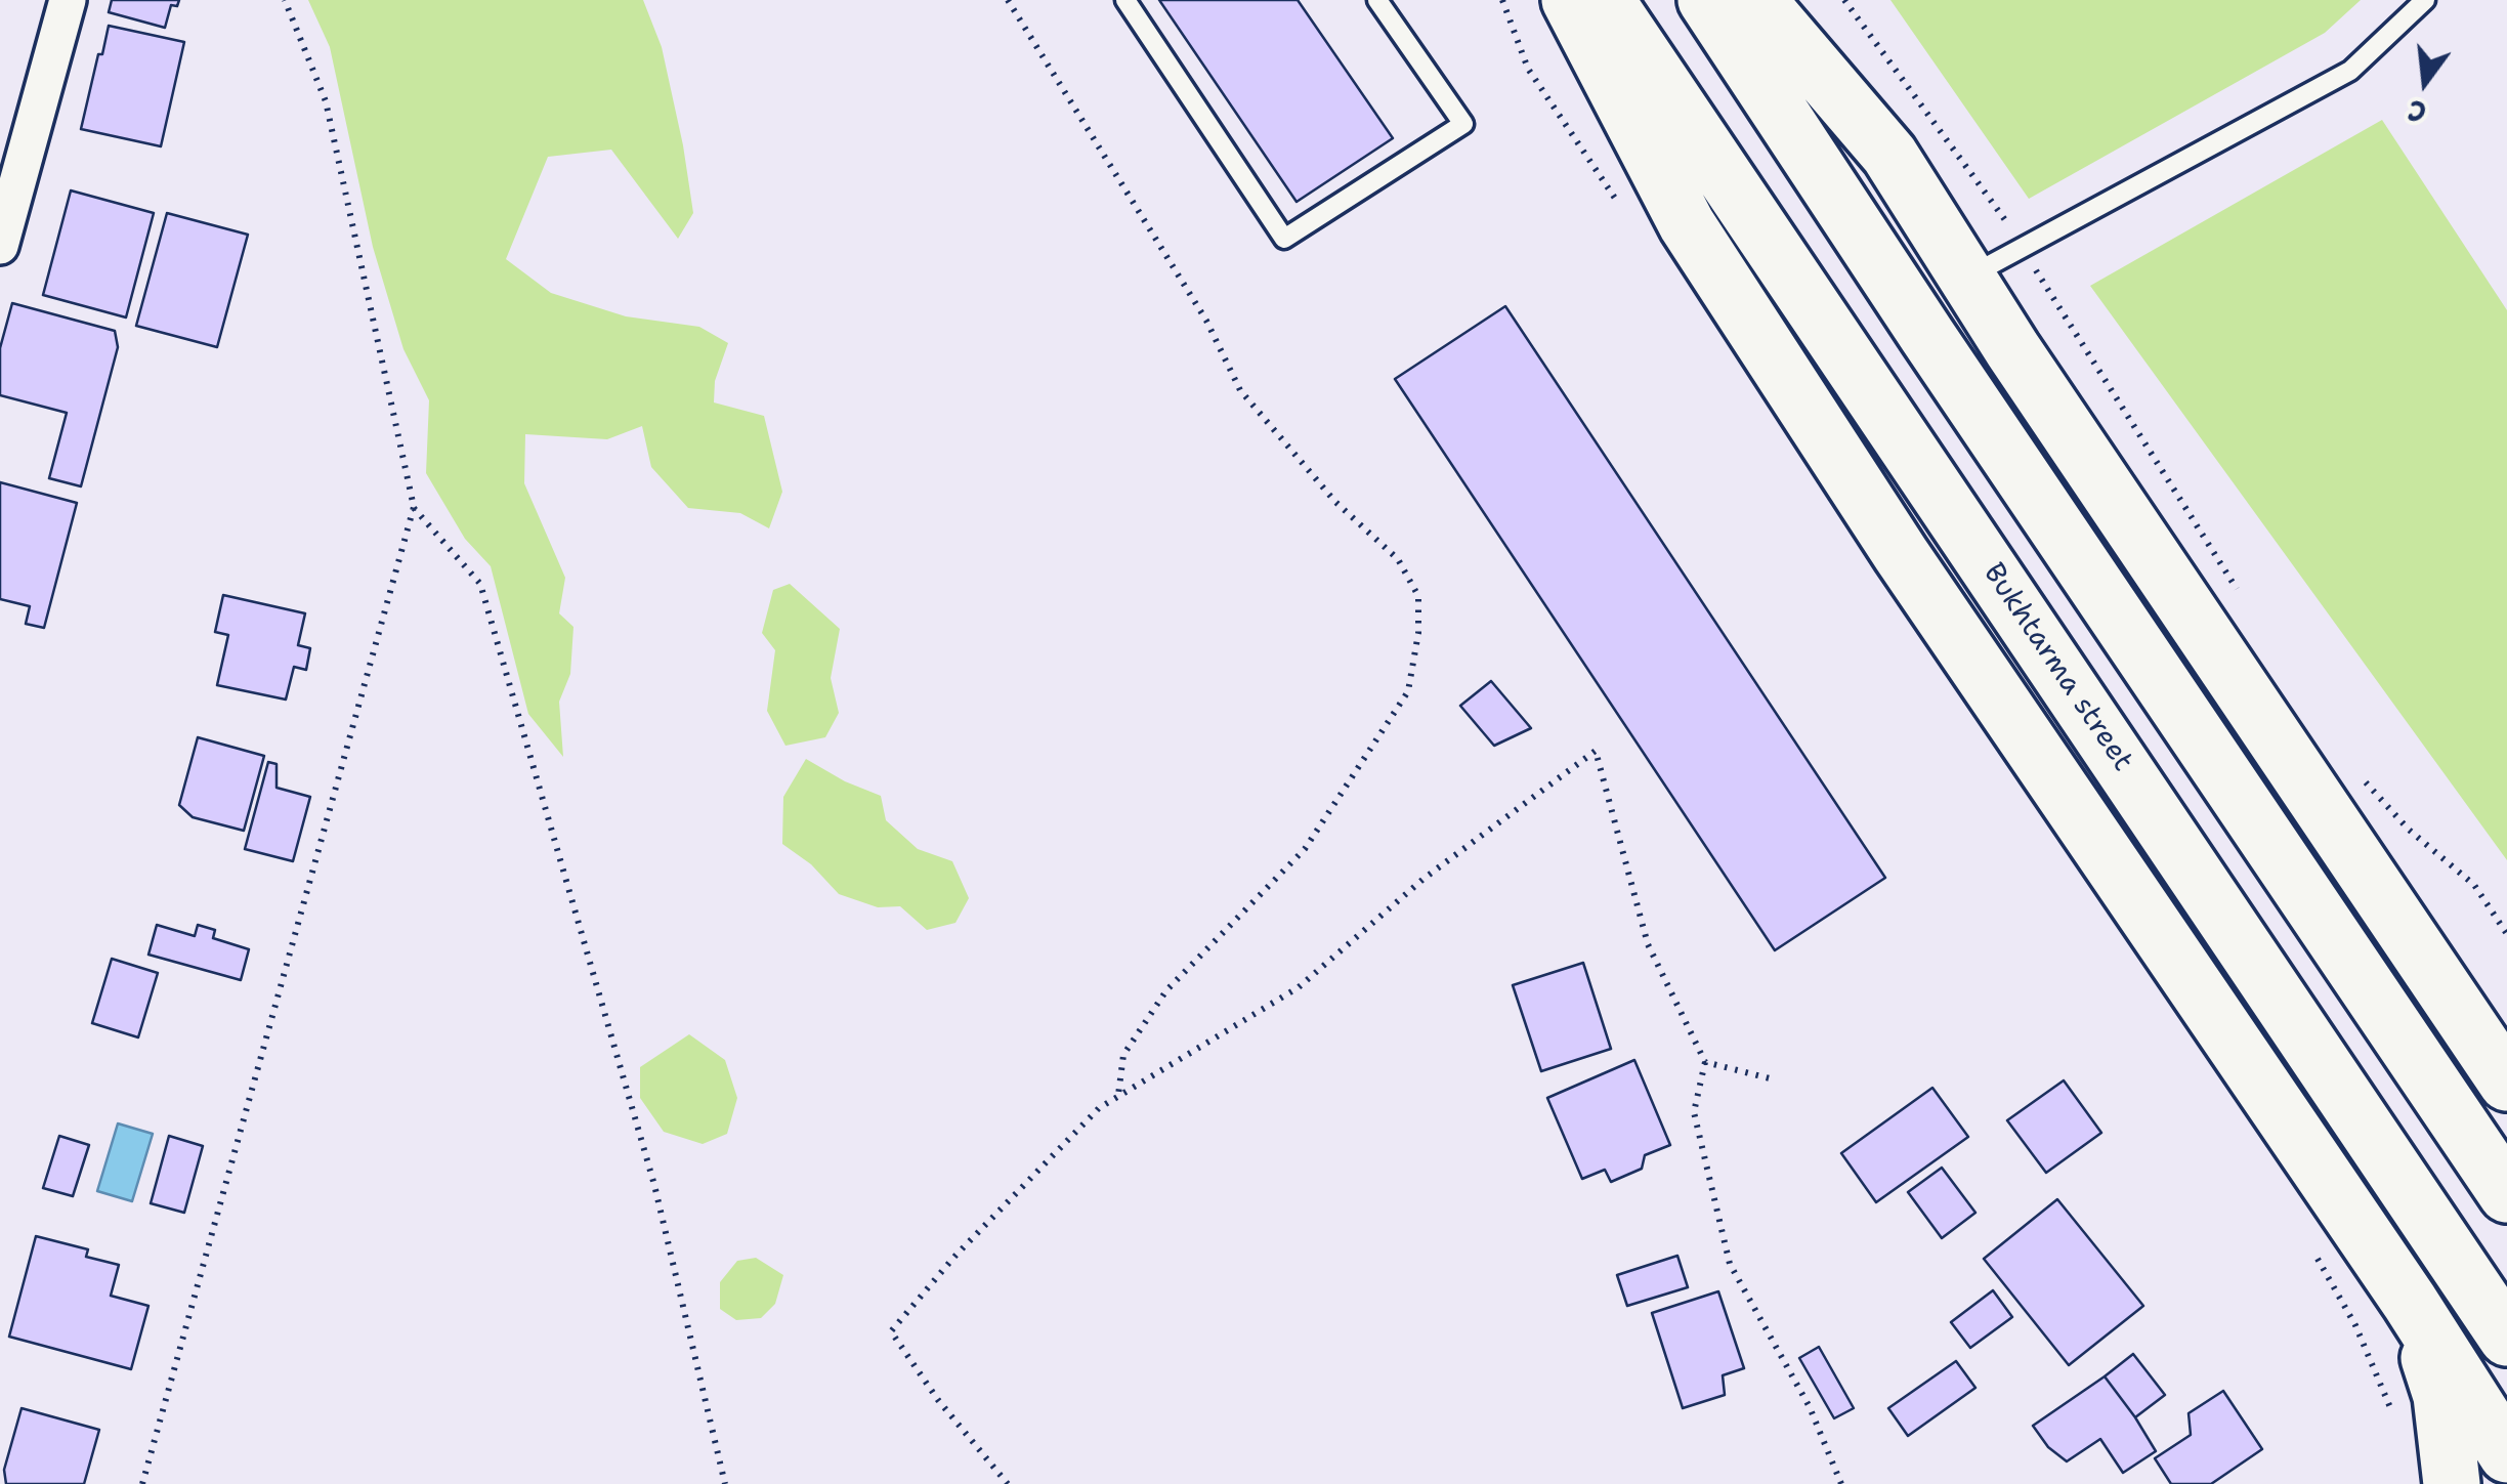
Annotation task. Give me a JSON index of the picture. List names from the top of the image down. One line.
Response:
{"streets":{"main road":["Bukhtarma street"]},"north":"bottom"}
